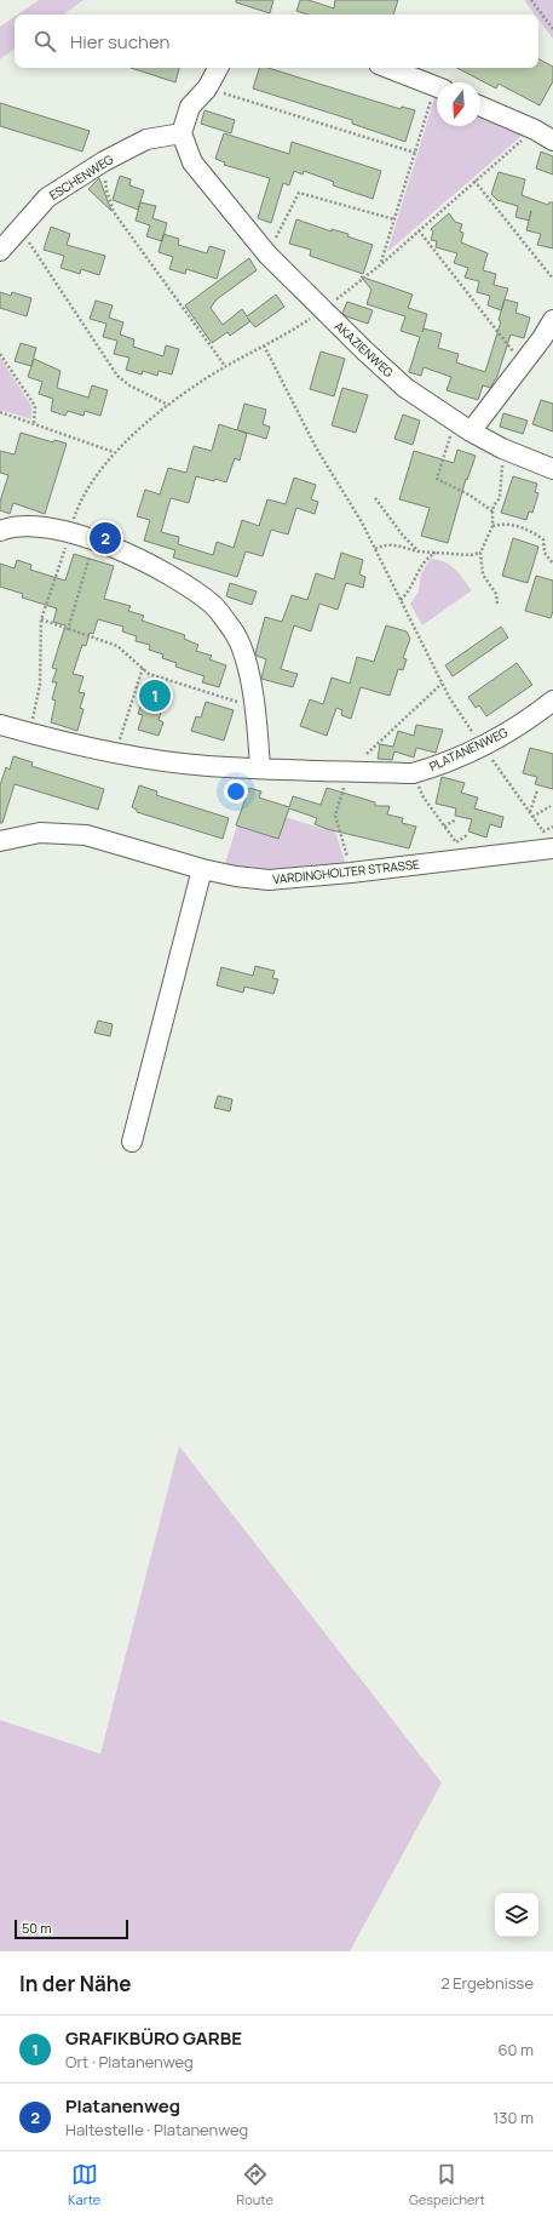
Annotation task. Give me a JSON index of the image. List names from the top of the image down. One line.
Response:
{"streets":{"street":["ESCHENWEG","AKAZIENWEG","PLATANENWEG","VARDINGHOLTER STRASSE"]},"crossings":[["ESCHENWEG","AKAZIENWEG"]],"scale_bar":"50 m","north":"bottom","page":{"search":"Hier suchen","pins":["2","1"],"scale":"50 m","heading":["In der Nähe","2 Ergebnisse"],"list":[{"mark":"1","name":"GRAFIKBÜRO GARBE","note":"Ort · Platanenweg","value":"60 m"},{"mark":"2","name":"Platanenweg","note":"Haltestelle · Platanenweg","value":"130 m"}],"nav":["Karte","Route","Gespeichert"]}}
